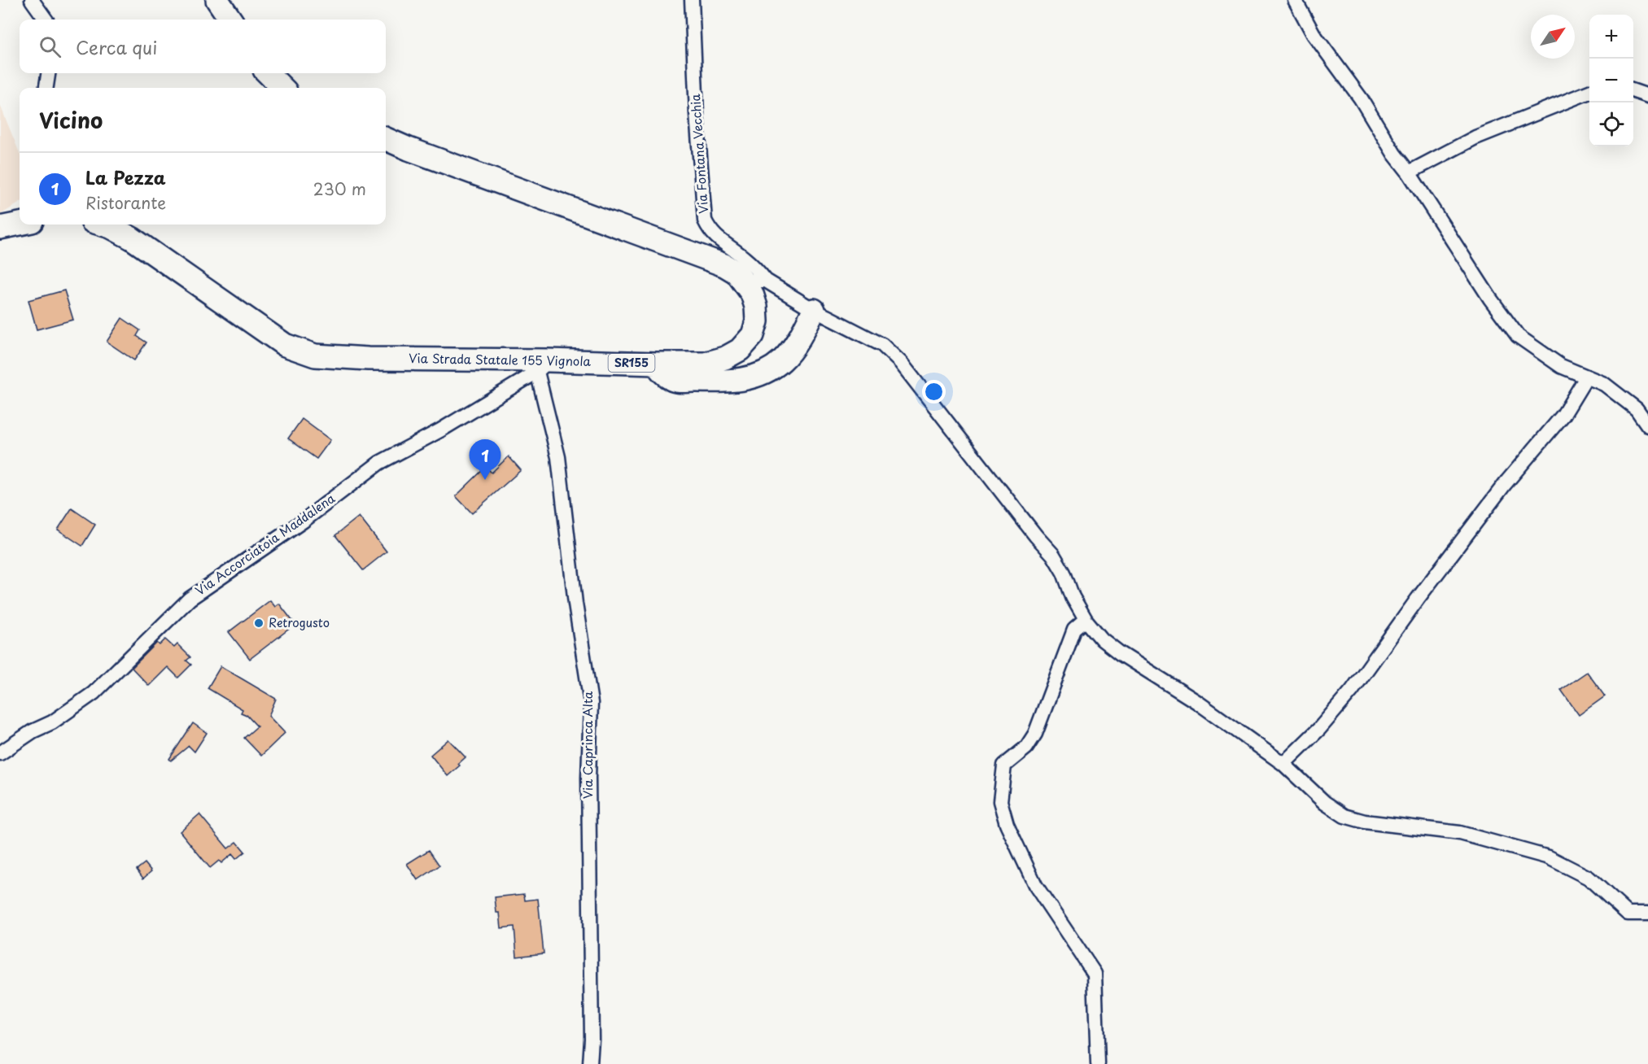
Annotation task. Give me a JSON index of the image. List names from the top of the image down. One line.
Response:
{"streets":{"main road":["Via Strada Statale 155 Vignola","SR155"],"street":["Via Fontana Vecchia","Via Accorciatoia Maddalena","Via Caprinca Alta"]},"crossings":[["Via Strada Statale 155 Vignola","Via Accorciatoia Maddalena"],["Via Strada Statale 155 Vignola","Via Caprinca Alta"],["Via Accorciatoia Maddalena","Via Caprinca Alta"]],"places":["Retrogusto"],"north":"top right","page":{"map_buttons":["+","−"],"search":"Cerca qui","heading":"Vicino","list":[{"mark":"1","name":"La Pezza","note":"Ristorante","value":"230 m"}],"pins":"1"}}
